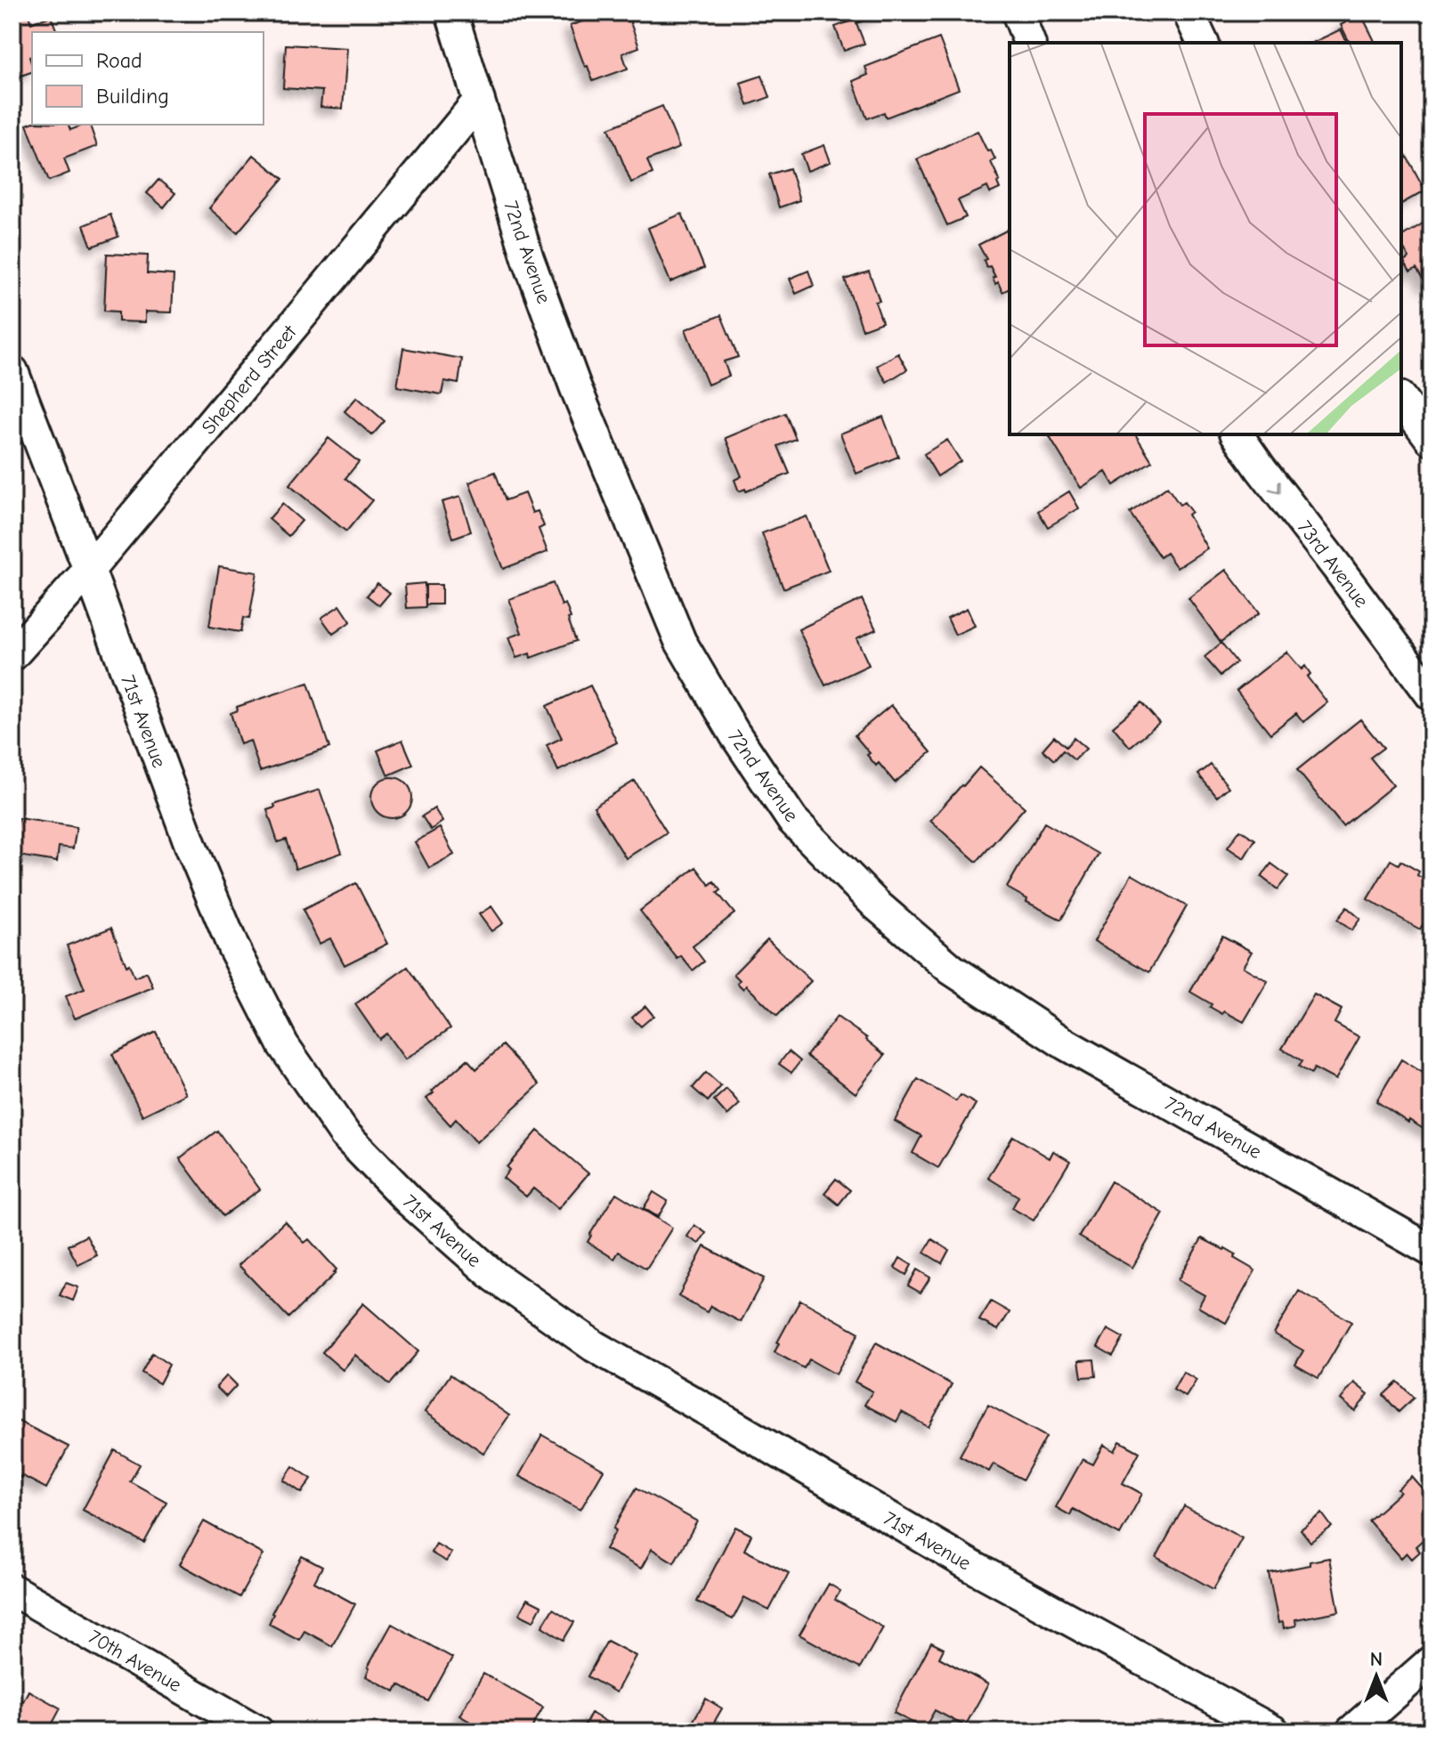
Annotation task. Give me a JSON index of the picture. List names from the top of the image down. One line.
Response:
{"streets":{"street":["72nd Avenue","Shepherd Street","73rd Avenue","71st Avenue","70th Avenue"]},"crossings":[["72nd Avenue","Shepherd Street"],["Shepherd Street","71st Avenue"]],"one_way":["73rd Avenue"],"legend":["Road","Building"],"north":"top"}
